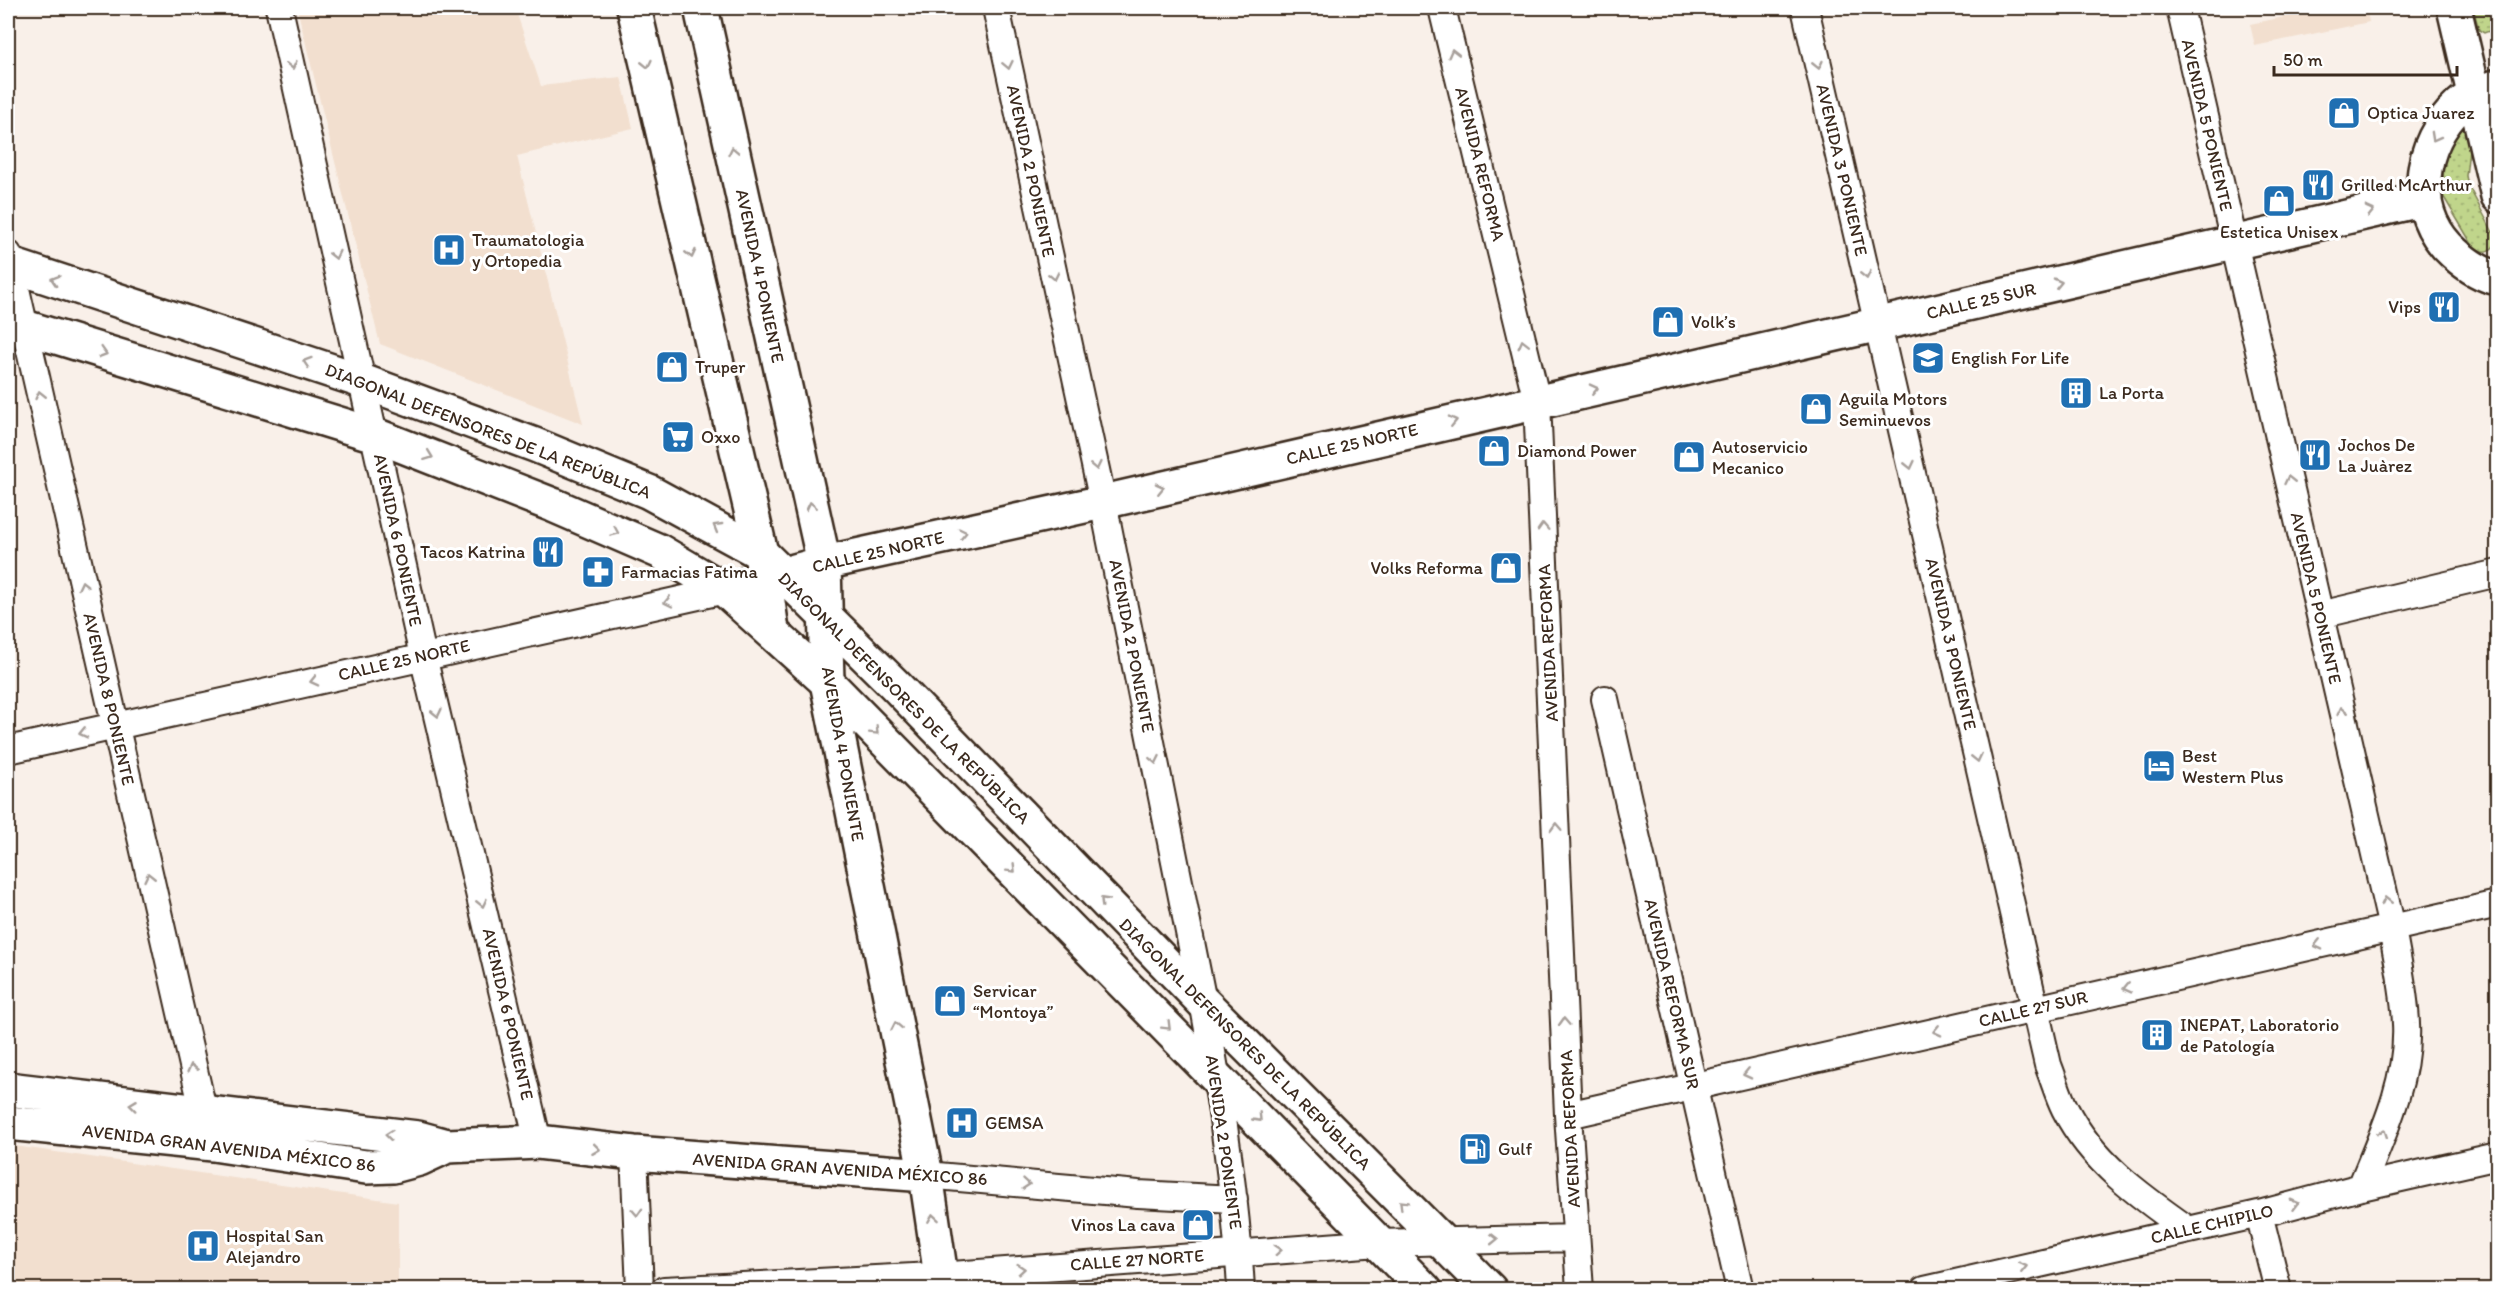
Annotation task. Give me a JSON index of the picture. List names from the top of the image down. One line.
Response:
{"streets":{"main road":["AVENIDA 4 PONIENTE","CALLE 25 SUR","DIAGONAL DEFENSORES DE LA REPÚBLICA","CALLE 25 NORTE","AVENIDA GRAN AVENIDA MÉXICO 86"],"street":["AVENIDA 5 PONIENTE","AVENIDA REFORMA","AVENIDA 3 PONIENTE","AVENIDA 2 PONIENTE","AVENIDA 6 PONIENTE","AVENIDA 8 PONIENTE","AVENIDA REFORMA SUR","CALLE 27 SUR","CALLE CHIPILO","CALLE 27 NORTE"]},"crossings":[["AVENIDA 5 PONIENTE","CALLE 25 SUR"],["AVENIDA 5 PONIENTE","CALLE 27 SUR"],["AVENIDA 5 PONIENTE","CALLE CHIPILO"],["AVENIDA REFORMA","CALLE 25 SUR"],["AVENIDA REFORMA","CALLE 25 NORTE"],["AVENIDA REFORMA","CALLE 27 SUR"],["AVENIDA REFORMA","CALLE 27 NORTE"],["AVENIDA 3 PONIENTE","CALLE 25 SUR"],["AVENIDA 3 PONIENTE","CALLE 27 SUR"],["AVENIDA 3 PONIENTE","CALLE CHIPILO"],["AVENIDA 2 PONIENTE","DIAGONAL DEFENSORES DE LA REPÚBLICA"],["AVENIDA 2 PONIENTE","CALLE 25 NORTE"],["AVENIDA 2 PONIENTE","AVENIDA GRAN AVENIDA MÉXICO 86"],["AVENIDA 2 PONIENTE","CALLE 27 NORTE"],["AVENIDA 4 PONIENTE","DIAGONAL DEFENSORES DE LA REPÚBLICA"],["AVENIDA 4 PONIENTE","CALLE 25 NORTE"],["AVENIDA 4 PONIENTE","AVENIDA GRAN AVENIDA MÉXICO 86"],["AVENIDA 4 PONIENTE","CALLE 27 NORTE"],["CALLE 25 SUR","CALLE 25 NORTE"],["DIAGONAL DEFENSORES DE LA REPÚBLICA","CALLE 25 NORTE"],["DIAGONAL DEFENSORES DE LA REPÚBLICA","AVENIDA 6 PONIENTE"],["DIAGONAL DEFENSORES DE LA REPÚBLICA","AVENIDA 8 PONIENTE"],["DIAGONAL DEFENSORES DE LA REPÚBLICA","CALLE 27 NORTE"],["CALLE 25 NORTE","AVENIDA 6 PONIENTE"],["CALLE 25 NORTE","AVENIDA 8 PONIENTE"],["AVENIDA 6 PONIENTE","AVENIDA GRAN AVENIDA MÉXICO 86"],["AVENIDA 8 PONIENTE","AVENIDA GRAN AVENIDA MÉXICO 86"],["AVENIDA REFORMA SUR","CALLE 27 SUR"]],"one_way":["AVENIDA 5 PONIENTE","AVENIDA REFORMA","AVENIDA 3 PONIENTE","AVENIDA 2 PONIENTE","CALLE 25 SUR","AVENIDA 6 PONIENTE","AVENIDA 8 PONIENTE","CALLE 27 SUR","CALLE CHIPILO","CALLE 27 NORTE"],"places":{"shop":["Optica Juarez","Estetica Unisex","Volk’s","Truper","Aguila Motors Seminuevos","Diamond Power","Autoservicio Mecanico","Volks Reforma","Servicar “Montoya”","Vinos La cava"],"restaurant":["Grilled McArthur","Vips","Jochos De La Juàrez","Tacos Katrina"],"hospital":["Traumatologia y Ortopedia","GEMSA","Hospital San Alejandro"],"school or university":["English For Life"],"building":["La Porta","INEPAT, Laboratorio de Patología"],"supermarket":["Oxxo"],"pharmacy":["Farmacias Fatima"],"hotel":["Best Western Plus"],"fuel station":["Gulf"]},"scale_bar":"50 m"}
